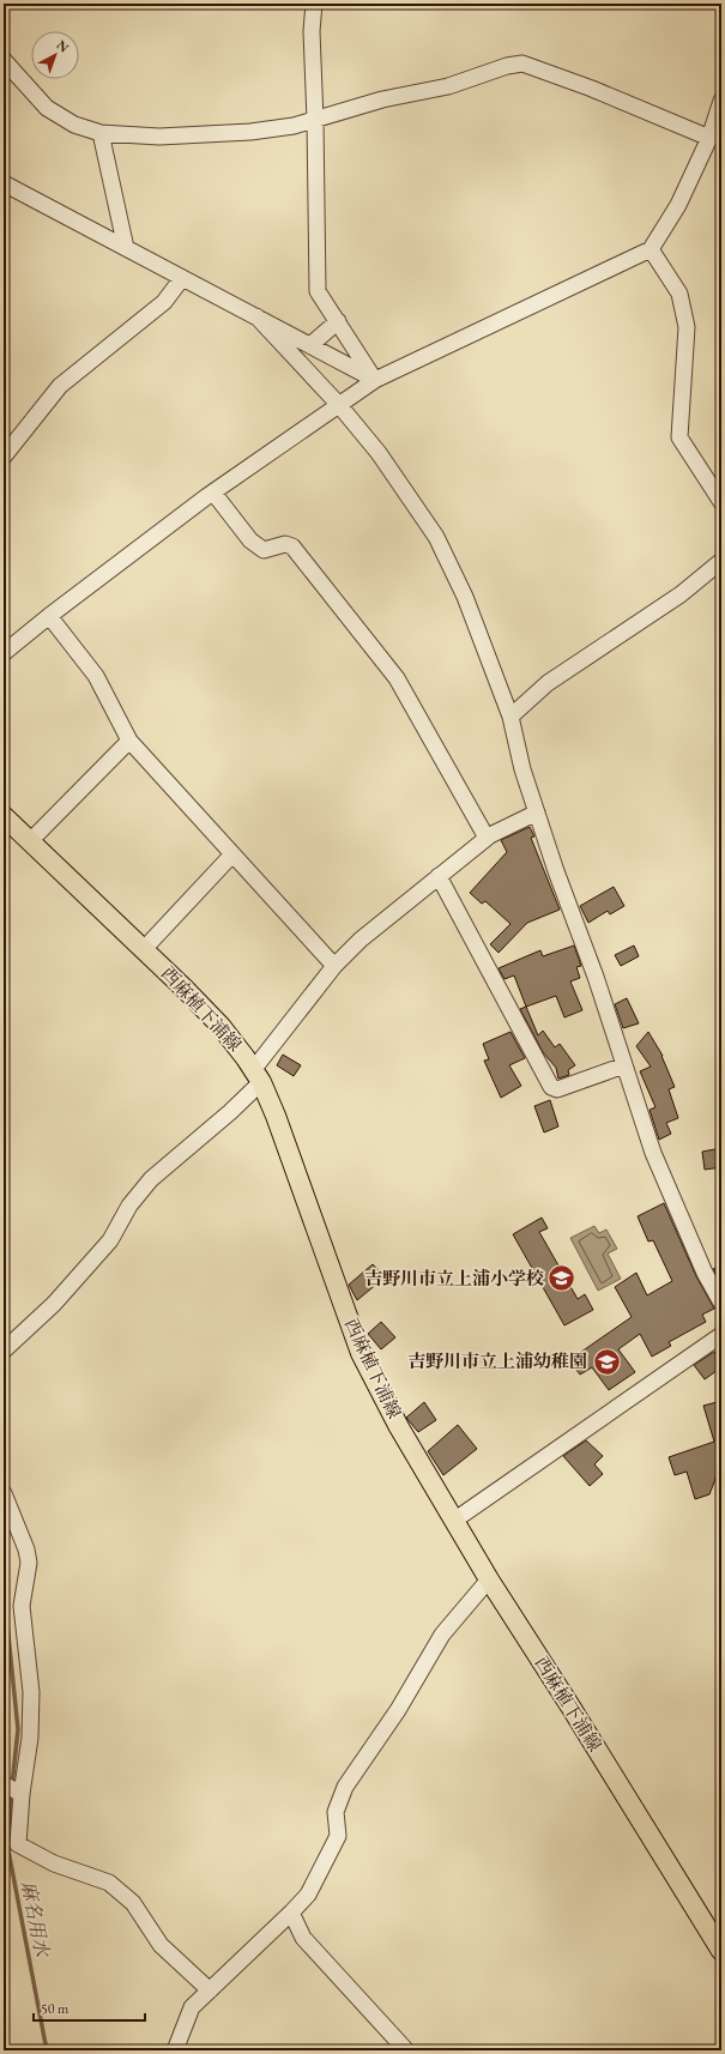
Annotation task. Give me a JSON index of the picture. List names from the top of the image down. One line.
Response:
{"streets":{"main road":["西麻植下浦線"]},"water":["麻名用水"],"places":{"school or university":["吉野川市立上浦小学校","吉野川市立上浦幼稚園"]},"scale_bar":"50 m","north":"top right"}
